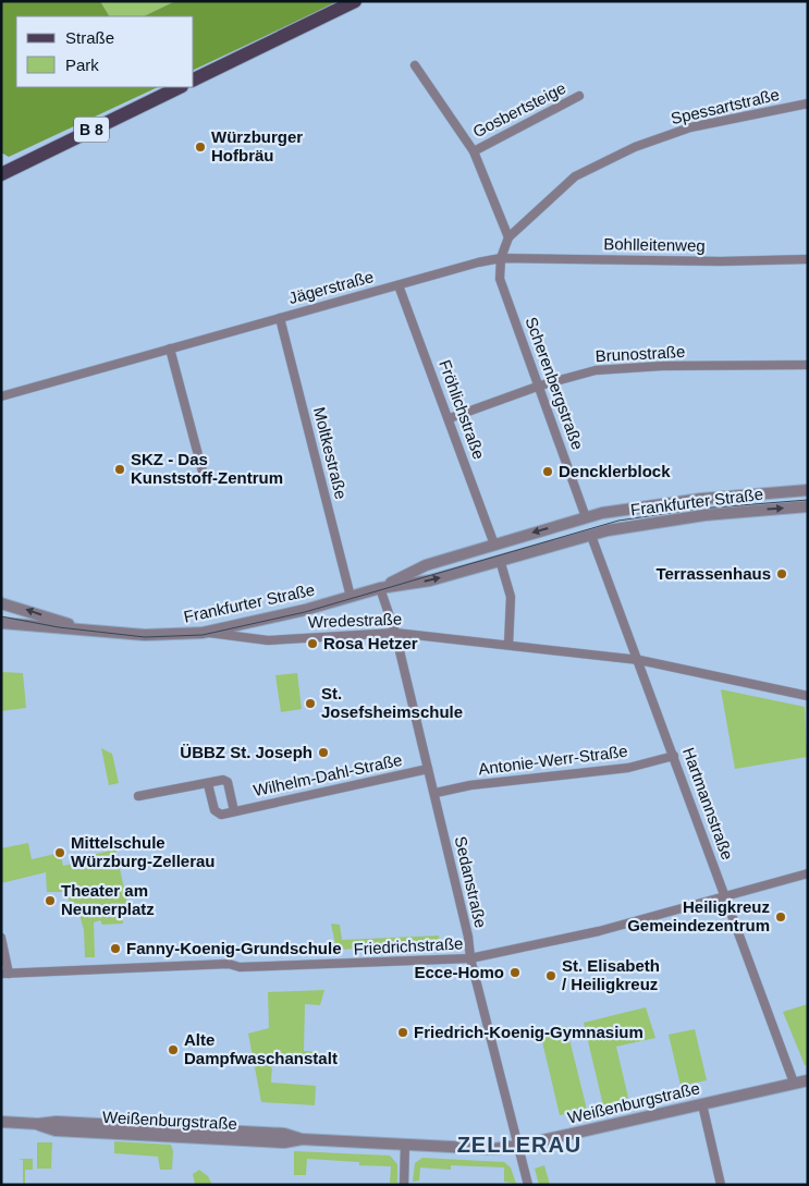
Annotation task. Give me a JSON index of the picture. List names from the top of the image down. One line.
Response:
{"streets":{"main road":["B 8"],"street":["Spessartstraße","Gosbertsteige","Bohlleitenweg","Jägerstraße","Brunostraße","Scherenbergstraße","Fröhlichstraße","Moltkestraße","Frankfurter Straße","Wredestraße","Antonie-Werr-Straße","Wilhelm-Dahl-Straße","Hartmannstraße","Sedanstraße","Friedrichstraße","Weißenburgstraße"]},"crossings":[["Spessartstraße","Gosbertsteige"],["Spessartstraße","Bohlleitenweg"],["Spessartstraße","Jägerstraße"],["Spessartstraße","Scherenbergstraße"],["Bohlleitenweg","Jägerstraße"],["Bohlleitenweg","Scherenbergstraße"],["Jägerstraße","Scherenbergstraße"],["Jägerstraße","Fröhlichstraße"],["Jägerstraße","Moltkestraße"],["Brunostraße","Scherenbergstraße"],["Brunostraße","Fröhlichstraße"],["Scherenbergstraße","Frankfurter Straße"],["Fröhlichstraße","Frankfurter Straße"],["Moltkestraße","Frankfurter Straße"],["Frankfurter Straße","Wredestraße"],["Frankfurter Straße","Hartmannstraße"],["Frankfurter Straße","Sedanstraße"],["Wredestraße","Hartmannstraße"],["Wredestraße","Sedanstraße"],["Antonie-Werr-Straße","Hartmannstraße"],["Antonie-Werr-Straße","Sedanstraße"],["Wilhelm-Dahl-Straße","Sedanstraße"],["Hartmannstraße","Friedrichstraße"],["Hartmannstraße","Weißenburgstraße"],["Sedanstraße","Friedrichstraße"],["Sedanstraße","Weißenburgstraße"]],"districts":["ZELLERAU"],"places":["Würzburger Hofbräu","SKZ - Das Kunststoff-Zentrum","Dencklerblock","Terrassenhaus","Rosa Hetzer","St. Josefsheimschule","ÜBBZ St. Joseph","Mittelschule Würzburg-Zellerau","Theater am Neunerplatz","Heiligkreuz Gemeindezentrum","Fanny-Koenig-Grundschule","Ecce-Homo","St. Elisabeth / Heiligkreuz","Friedrich-Koenig-Gymnasium","Alte Dampfwaschanstalt"],"legend":["Straße","Park"]}
